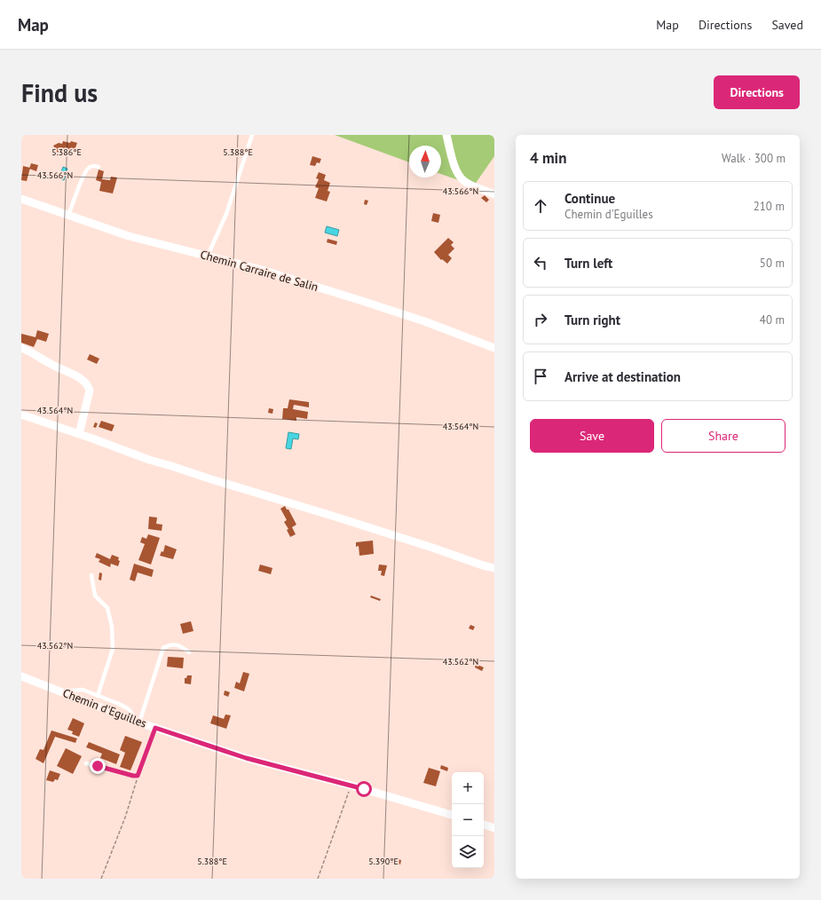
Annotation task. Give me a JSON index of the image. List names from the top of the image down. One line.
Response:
{"streets":{"street":["Chemin Carraire de Salin","Chemin d'Eguilles"]},"north":"top","page":{"header":"Map","nav":["Map","Directions","Saved"],"buttons":["Directions",["Save","Share"]],"title":"Find us","heading":["4 min","Walk · 300 m"],"list":[["Continue","Chemin d'Eguilles","210 m"],["Turn left","50 m"],["Turn right","40 m"],"Arrive at destination"],"map_buttons":["+","−"]},"coordinates":["5.386°E","5.388°E","43.566°N","43.564°N","43.562°N","5.390°E"]}
